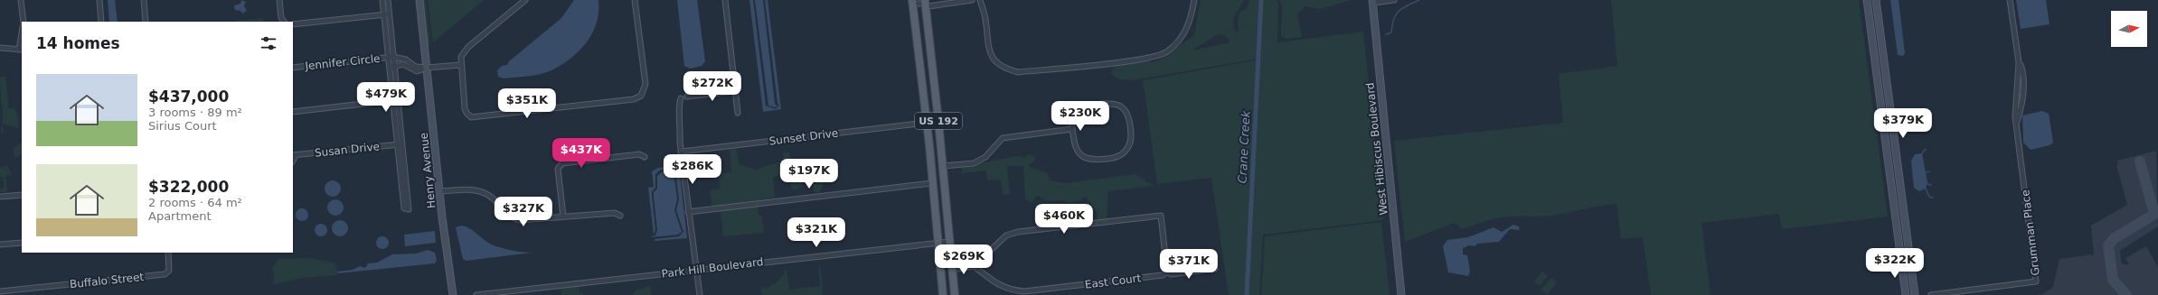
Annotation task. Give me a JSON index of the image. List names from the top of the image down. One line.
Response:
{"streets":{"main road":["US 192","West Hibiscus Boulevard","Henry Avenue"],"street":["Jennifer Circle","Sunset Drive","Susan Drive","Grumman Place","Park Hill Boulevard","Buffalo Street","East Court"]},"crossings":[["US 192","Sunset Drive"],["US 192","Park Hill Boulevard"]],"water":["Crane Creek"],"north":"right","page":{"heading":"14 homes","list":[{"name":"$437,000","note":"3 rooms · 89 m² · Sirius Court"},{"name":"$322,000","note":"2 rooms · 64 m² · Apartment"}],"price":["$272K","$479K","$351K","$230K","$379K","$437K","$286K","$197K","$327K","$460K","$321K","$269K","$322K","$371K"]}}
